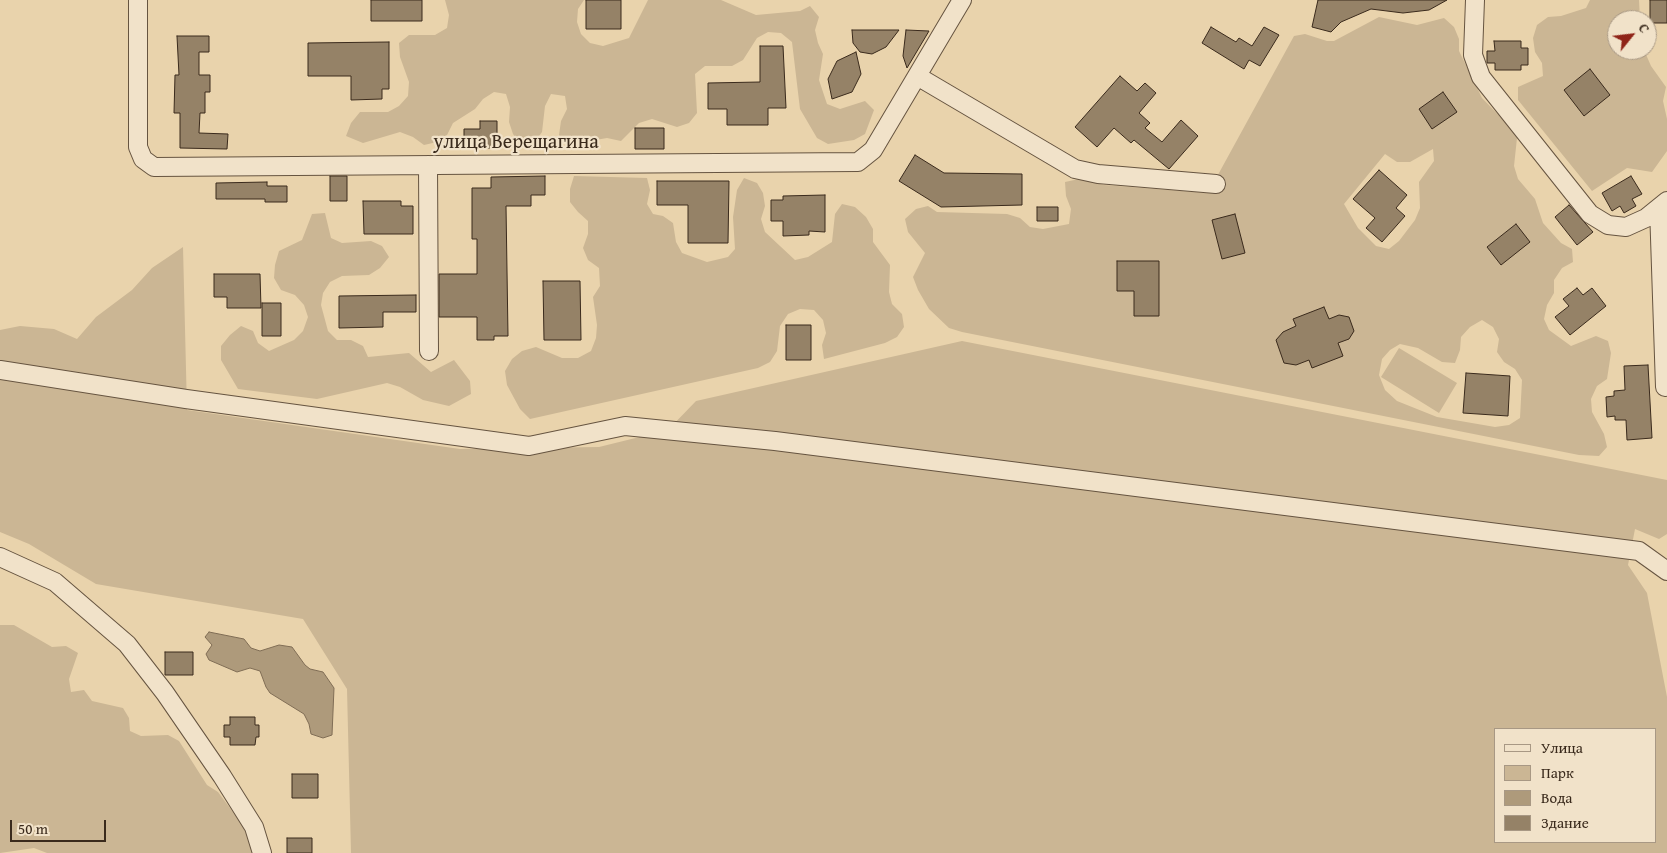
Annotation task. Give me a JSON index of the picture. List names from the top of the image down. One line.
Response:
{"streets":{"street":["улица Верещагина"]},"legend":["Улица","Парк","Вода","Здание"],"scale_bar":"50 m","north":"top right"}
